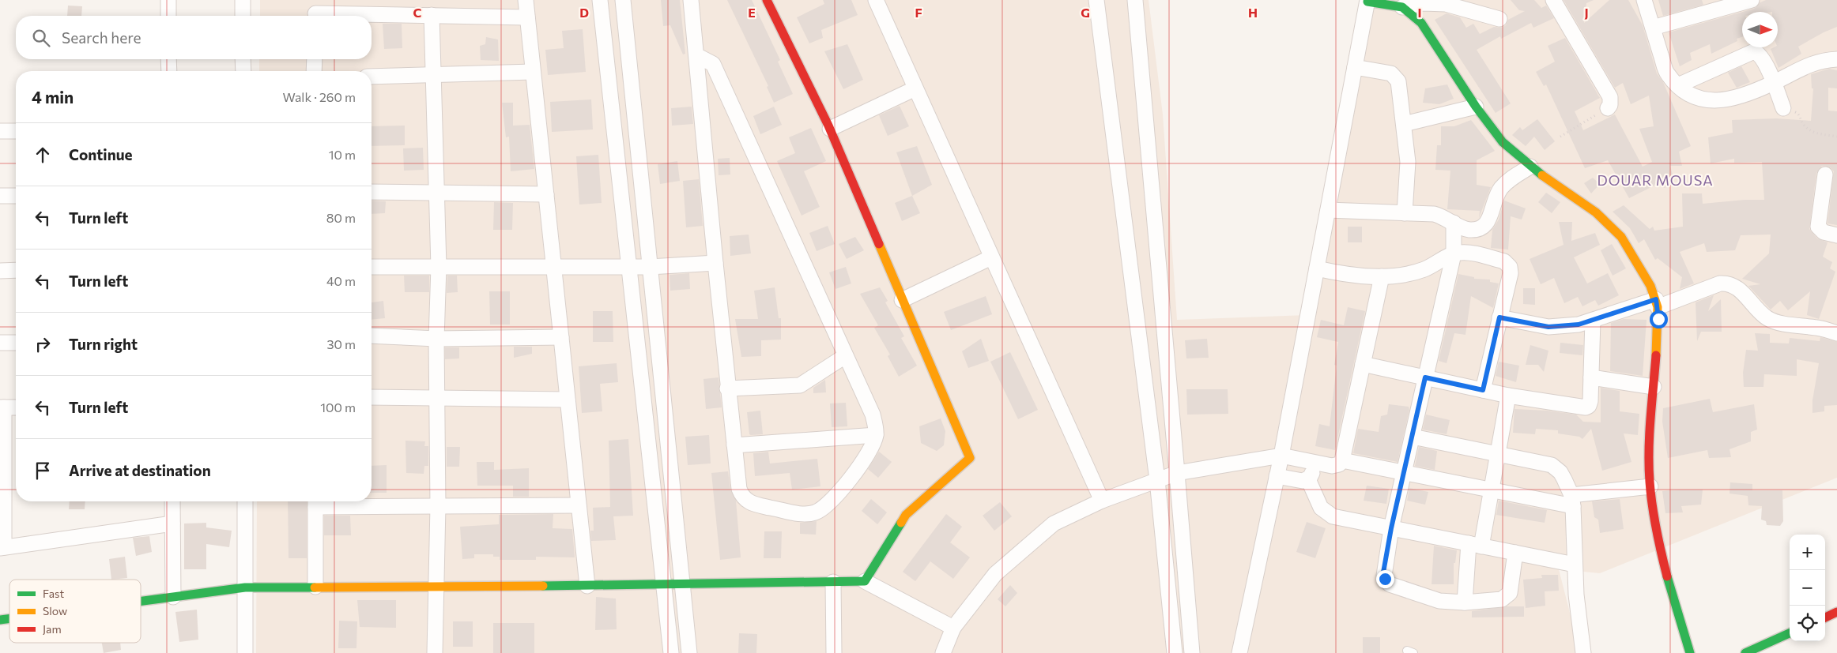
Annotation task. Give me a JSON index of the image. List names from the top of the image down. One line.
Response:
{"districts":["DOUAR MOUSA"],"legend":["Fast","Slow","Jam"],"north":"right","page":{"search":"Search here","heading":["4 min","Walk · 260 m"],"list":[["Continue","10 m"],["Turn left","80 m"],["Turn left","40 m"],["Turn right","30 m"],["Turn left","100 m"],"Arrive at destination"],"map_buttons":["+","−"]},"grid":{"columns":["C","D","E","F","G","H","I","J"]}}
